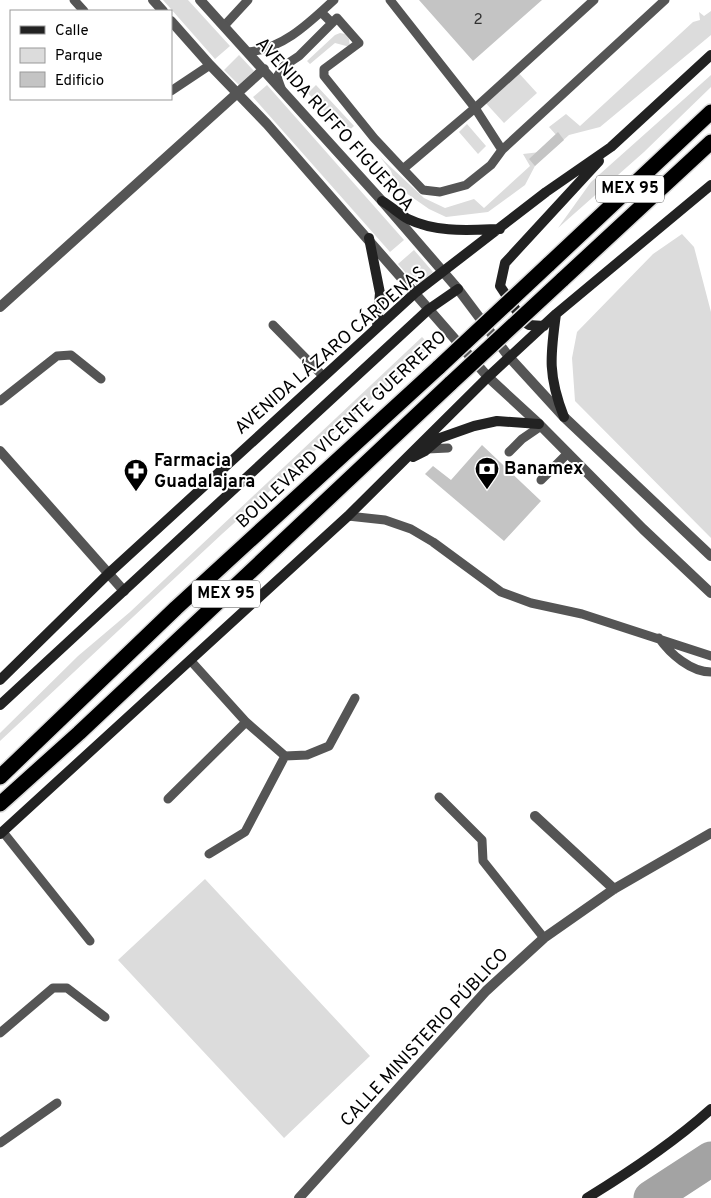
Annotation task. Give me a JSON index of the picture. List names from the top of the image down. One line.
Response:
{"streets":{"highway":["MEX 95","BOULEVARD VICENTE GUERRERO"],"main road":["AVENIDA LÁZARO CÁRDENAS"],"street":["AVENIDA RUFFO FIGUEROA","CALLE MINISTERIO PÚBLICO"]},"crossings":[["AVENIDA RUFFO FIGUEROA","AVENIDA LÁZARO CÁRDENAS"]],"places":{"bank":["Banamex"],"pharmacy":["Farmacia Guadalajara"]},"house_numbers":["2"],"legend":["Calle","Parque","Edificio"]}
